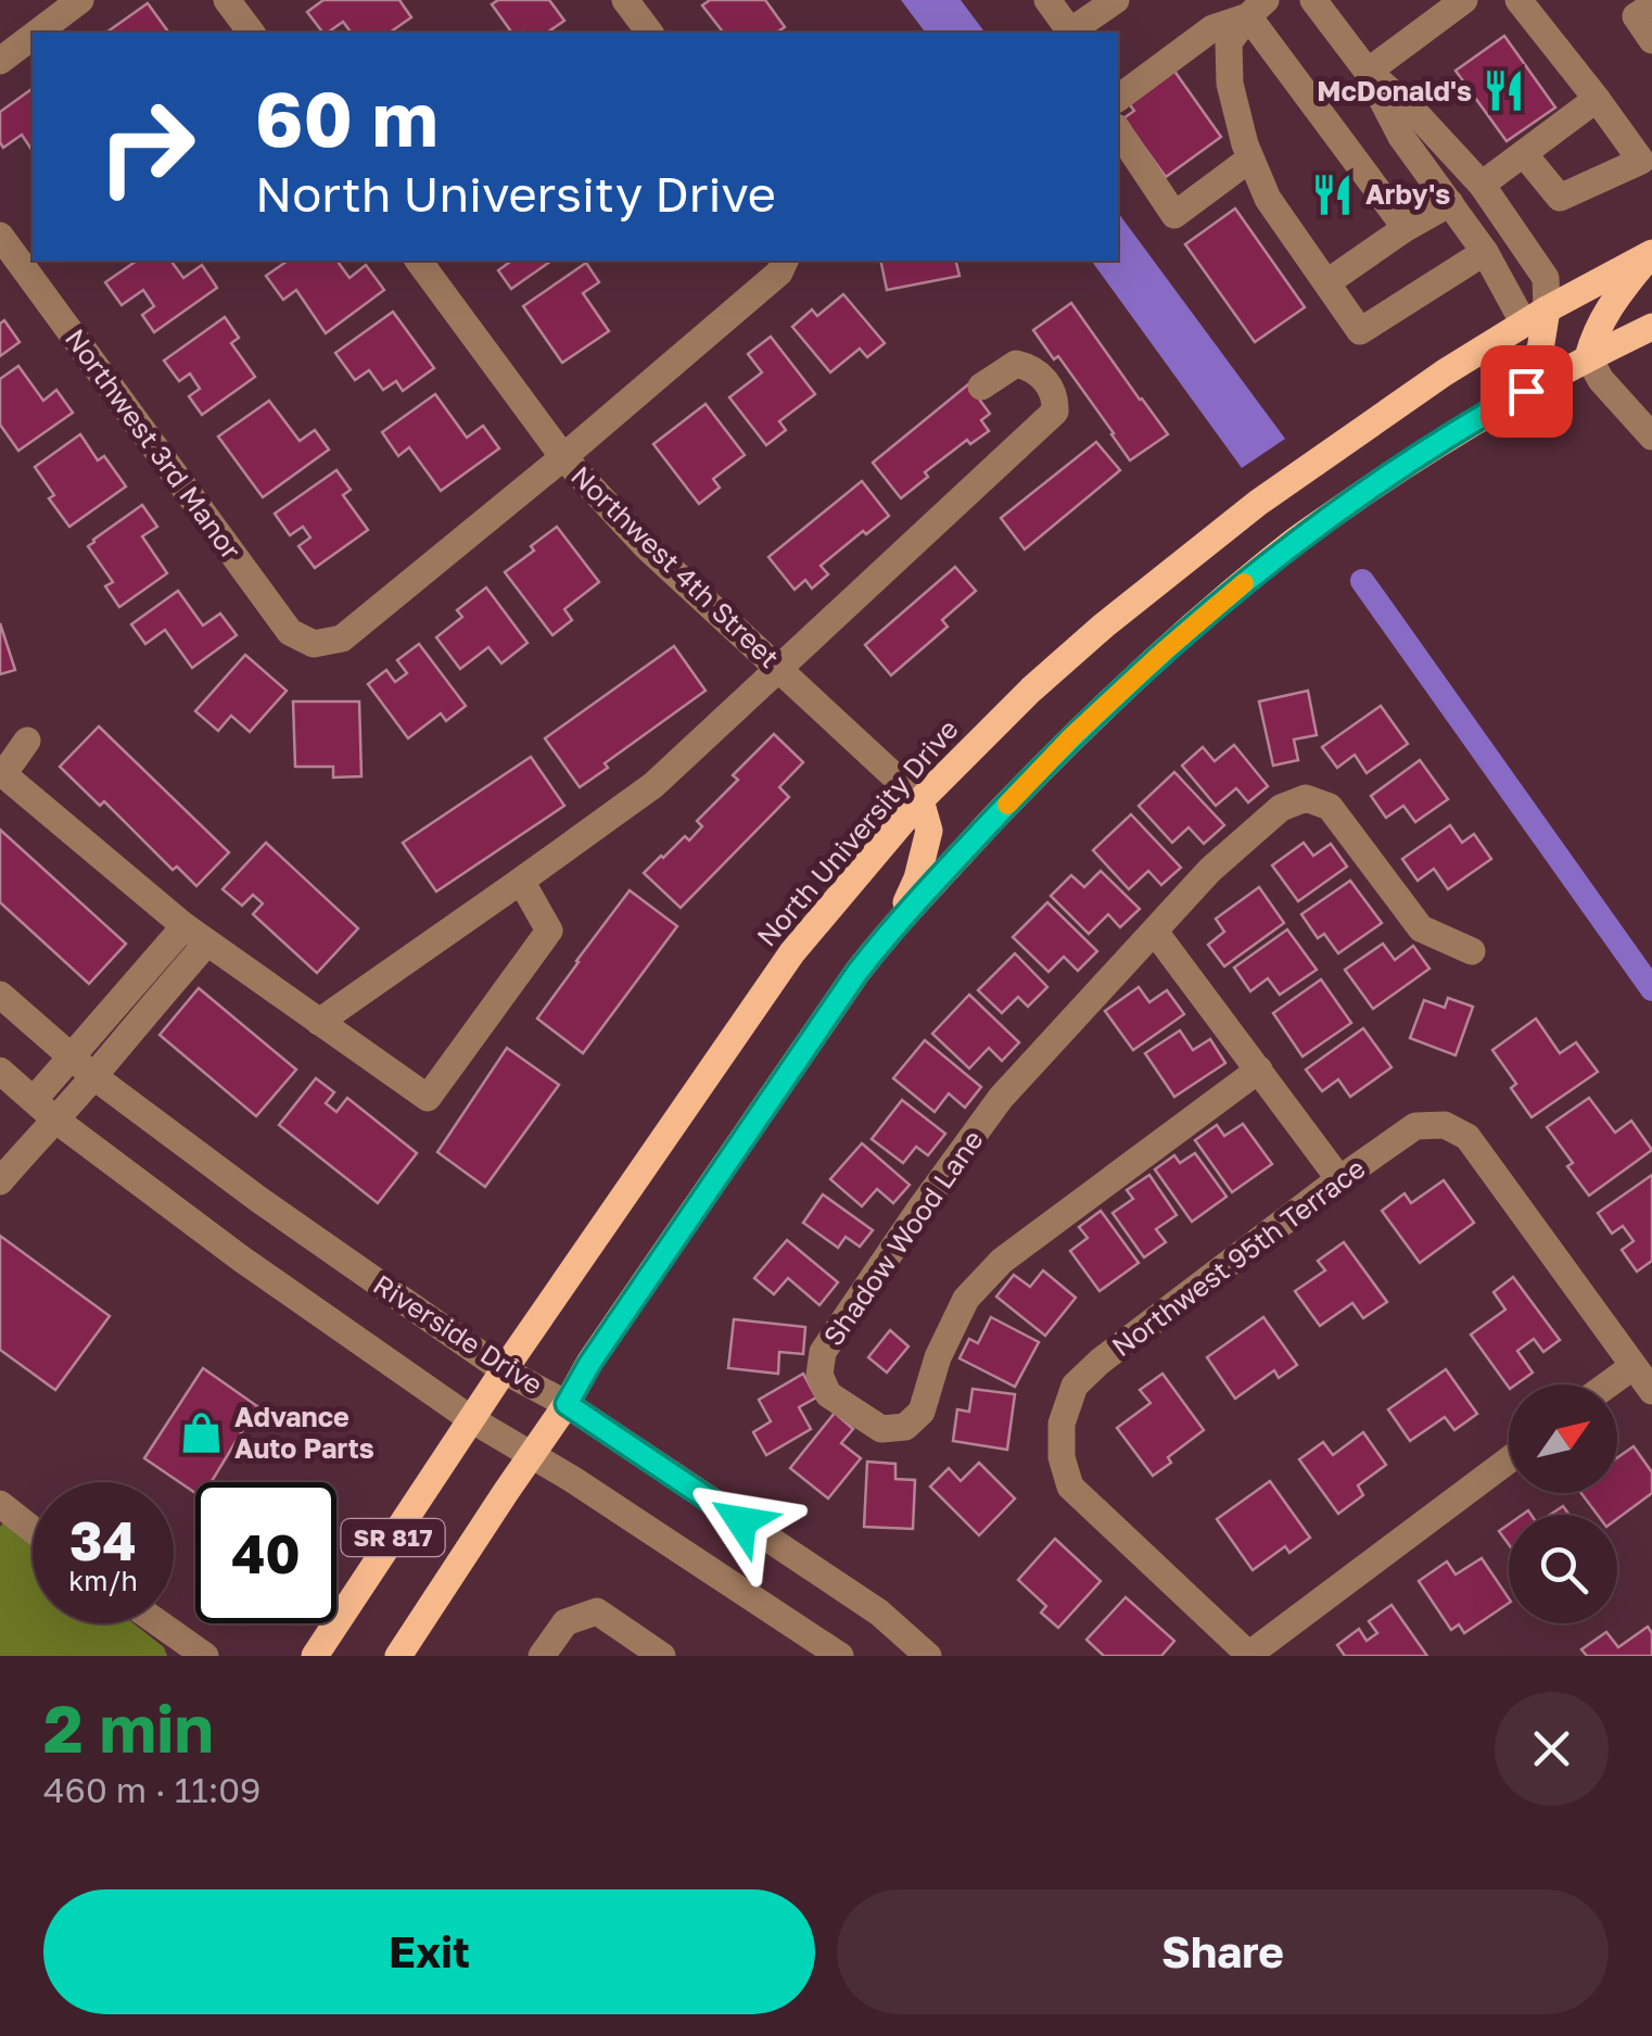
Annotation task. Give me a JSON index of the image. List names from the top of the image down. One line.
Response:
{"streets":{"main road":["North University Drive","SR 817"],"street":["Northwest 3rd Manor","Northwest 4th Street","Shadow Wood Lane","Northwest 95th Terrace","Riverside Drive"]},"crossings":[["Northwest 3rd Manor","Northwest 4th Street"],["Northwest 4th Street","North University Drive"],["North University Drive","Riverside Drive"],["Riverside Drive","SR 817"]],"places":{"restaurant":["McDonald's","Arby's"],"shop":["Advance Auto Parts"]},"north":"top right","page":{"turn":["60 m","North University Drive"],"speed":"34 km/h","limit":"40","heading":["2 min","460 m · 11:09"],"buttons":["Exit","Share"]}}
